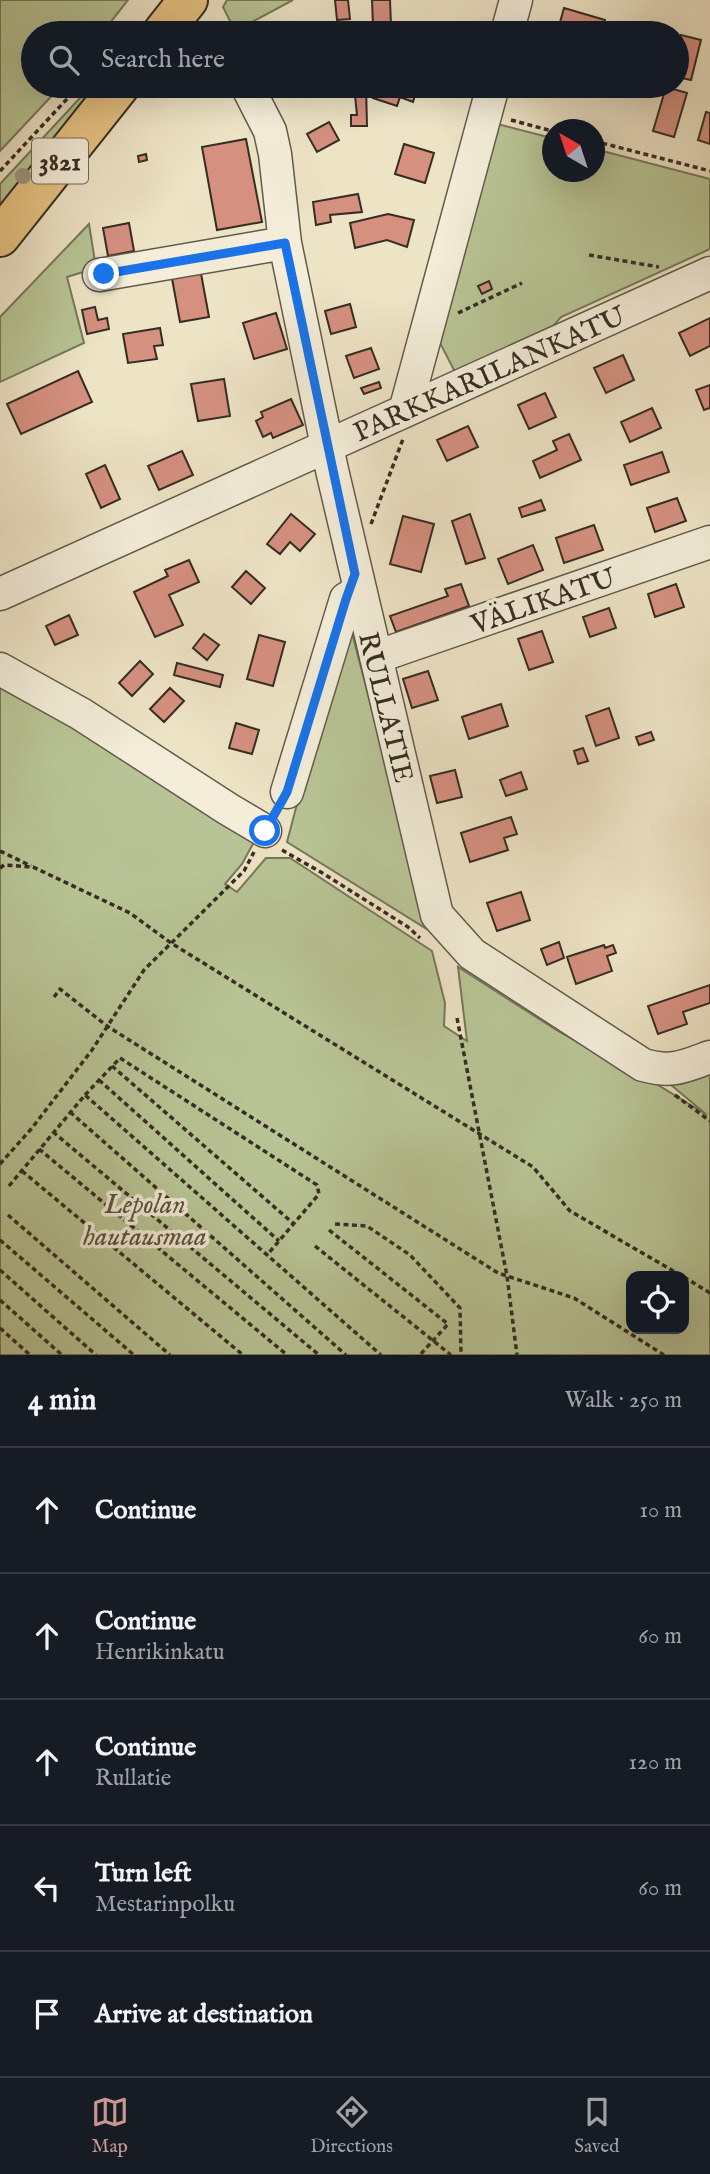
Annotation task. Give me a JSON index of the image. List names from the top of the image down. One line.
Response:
{"streets":{"main road":["3821"],"street":["PARKKARILANKATU","VÄLIKATU","RULLATIE"]},"crossings":[["PARKKARILANKATU","RULLATIE"],["VÄLIKATU","RULLATIE"]],"parks":["Lepolan hautausmaa"],"north":"top left","page":{"search":"Search here","heading":["4 min","Walk · 250 m"],"list":[["Continue","10 m"],["Continue","Henrikinkatu","60 m"],["Continue","Rullatie","120 m"],["Turn left","Mestarinpolku","60 m"],"Arrive at destination"],"nav":["Map","Directions","Saved"]}}
